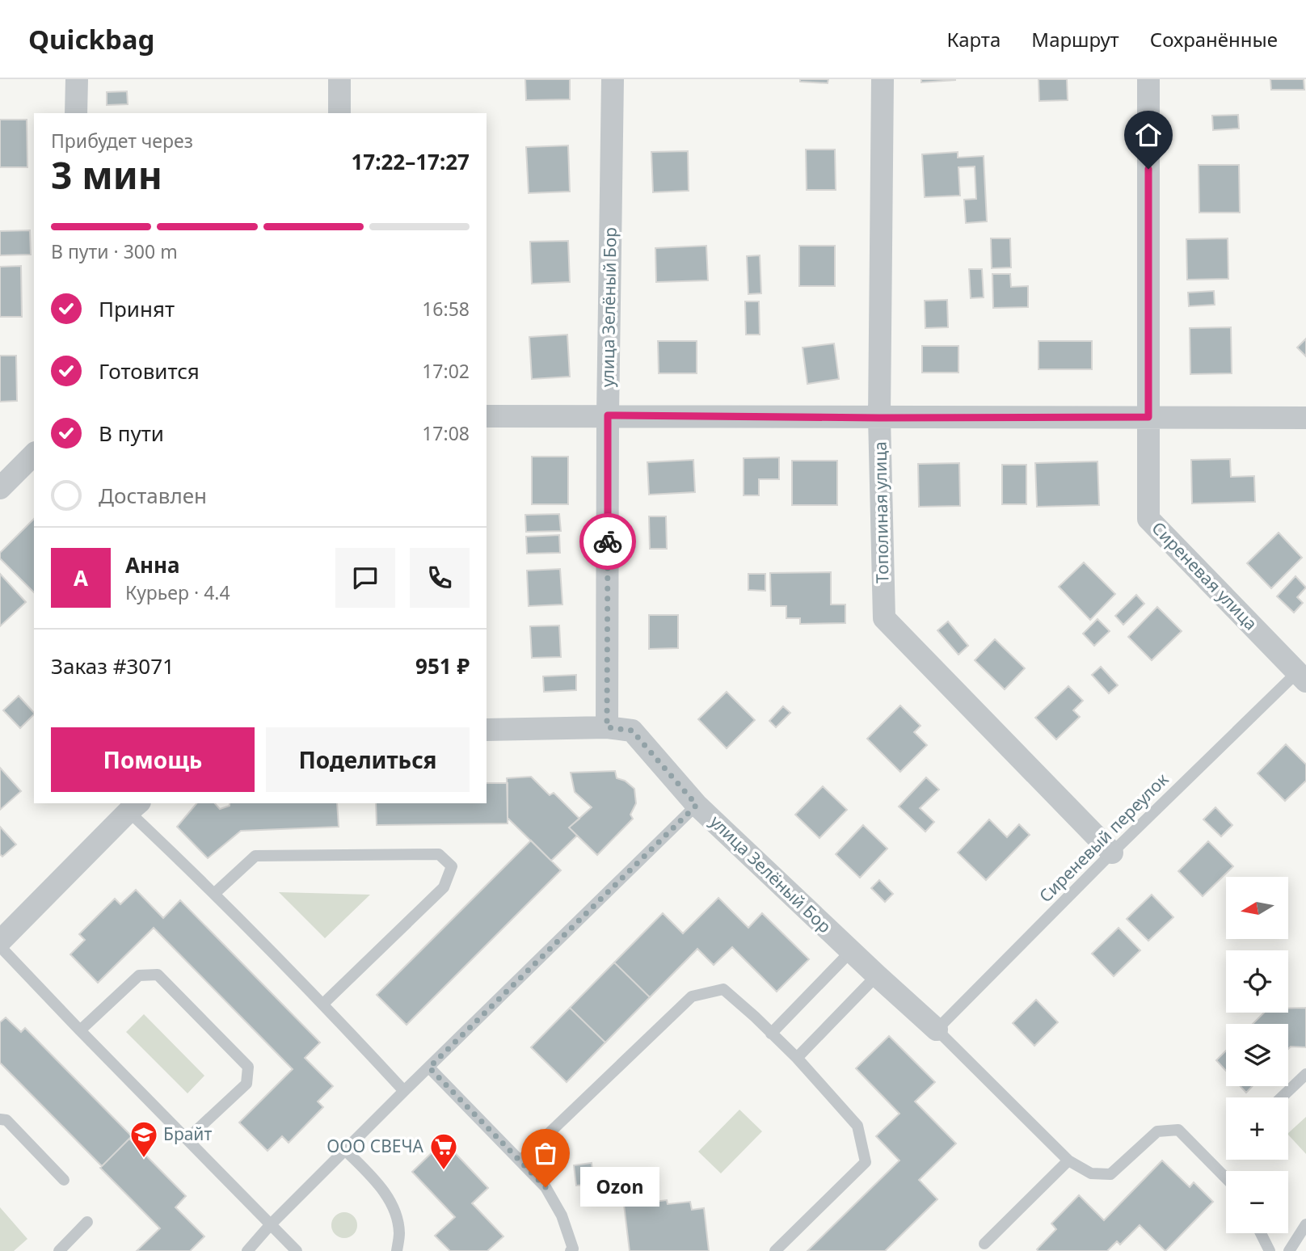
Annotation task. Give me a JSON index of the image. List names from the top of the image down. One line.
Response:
{"streets":{"street":["улица Зелёный Бор","Тополиная улица","Сиреневая улица"],"lane":["Сиреневый переулок"]},"crossings":[["улица Зелёный Бор","Сиреневый переулок"],["Тополиная улица","Сиреневый переулок"],["Сиреневая улица","Сиреневый переулок"]],"places":{"school or university":["Брайт"],"supermarket":["ООО СВЕЧА"],"other":["Ozon"]},"north":"left","page":{"header":"Quickbag","nav":["Карта","Маршрут","Сохранённые"],"heading":["3 мин","Прибудет через","17:22–17:27"],"panel":["Анна","Курьер · 4.4","Заказ #3071","951 ₽"],"bar":"В пути · 300 m","list":[["Принят","16:58"],["Готовится","17:02"],["В пути","17:08"],"Доставлен"],"round":"А","buttons":["Помощь","Поделиться"],"map_buttons":["+","−"],"bubble":"Ozon"}}
